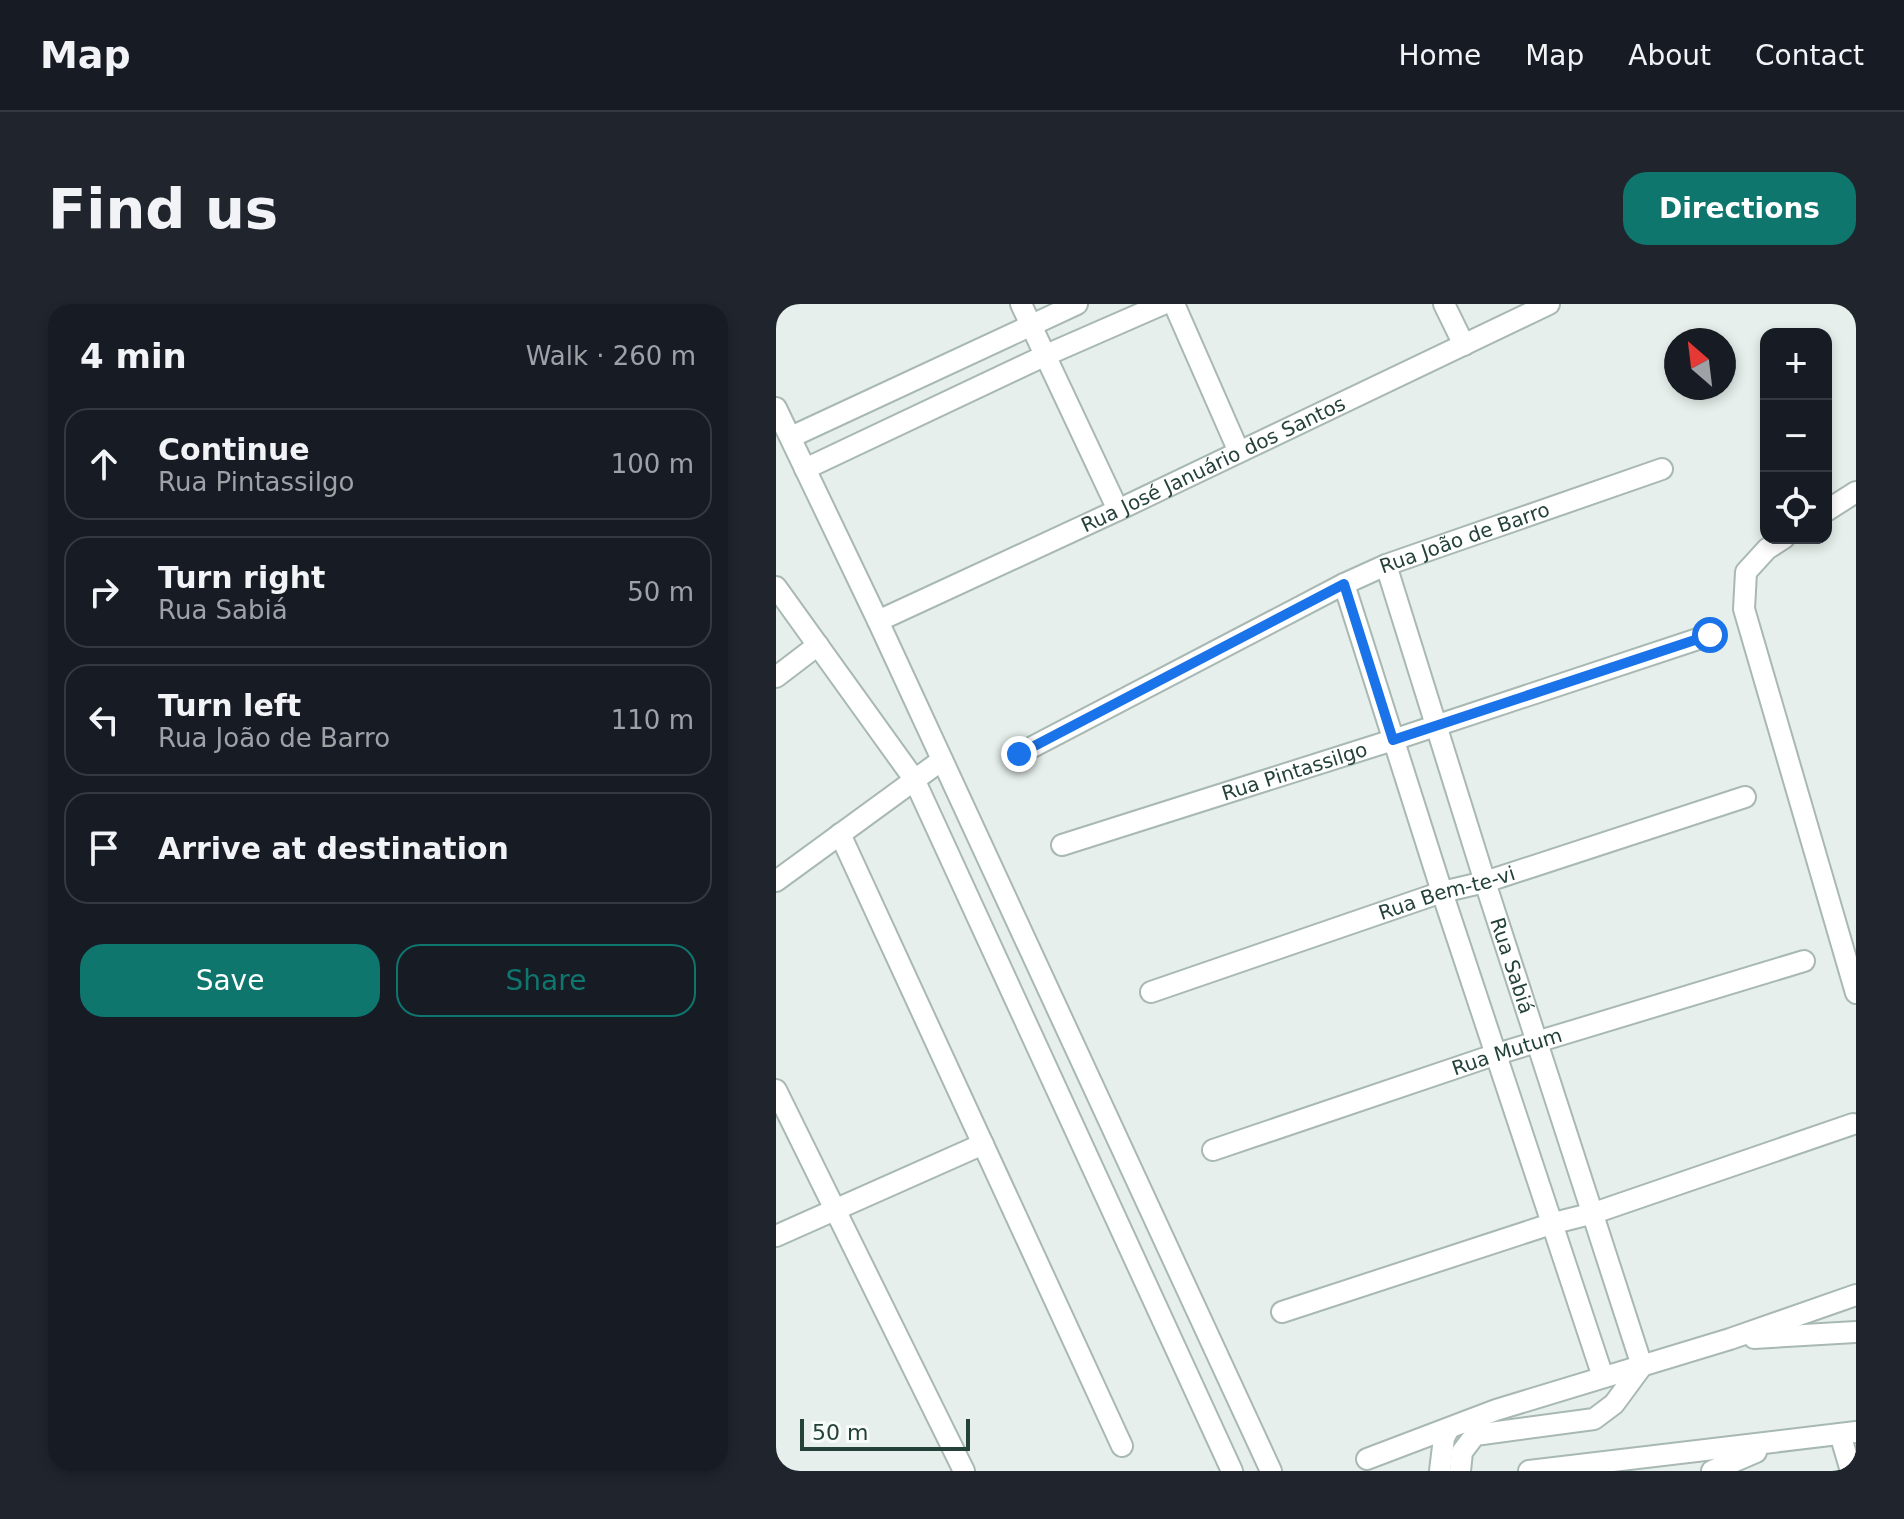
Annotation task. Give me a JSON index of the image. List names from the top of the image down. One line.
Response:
{"streets":{"street":["Rua José Januário dos Santos","Rua João de Barro","Rua Pintassilgo","Rua Bem-te-vi","Rua Sabiá","Rua Mutum"]},"crossings":[["Rua João de Barro","Rua Sabiá"],["Rua Pintassilgo","Rua Sabiá"],["Rua Bem-te-vi","Rua Sabiá"],["Rua Sabiá","Rua Mutum"]],"scale_bar":"50 m","north":"top left","page":{"header":"Map","nav":["Home","Map","About","Contact"],"buttons":["Directions",["Save","Share"]],"title":"Find us","heading":["4 min","Walk · 260 m"],"map_buttons":["+","−"],"list":[["Continue","Rua Pintassilgo","100 m"],["Turn right","Rua Sabiá","50 m"],["Turn left","Rua João de Barro","110 m"],"Arrive at destination"],"scale":"50 m"}}
